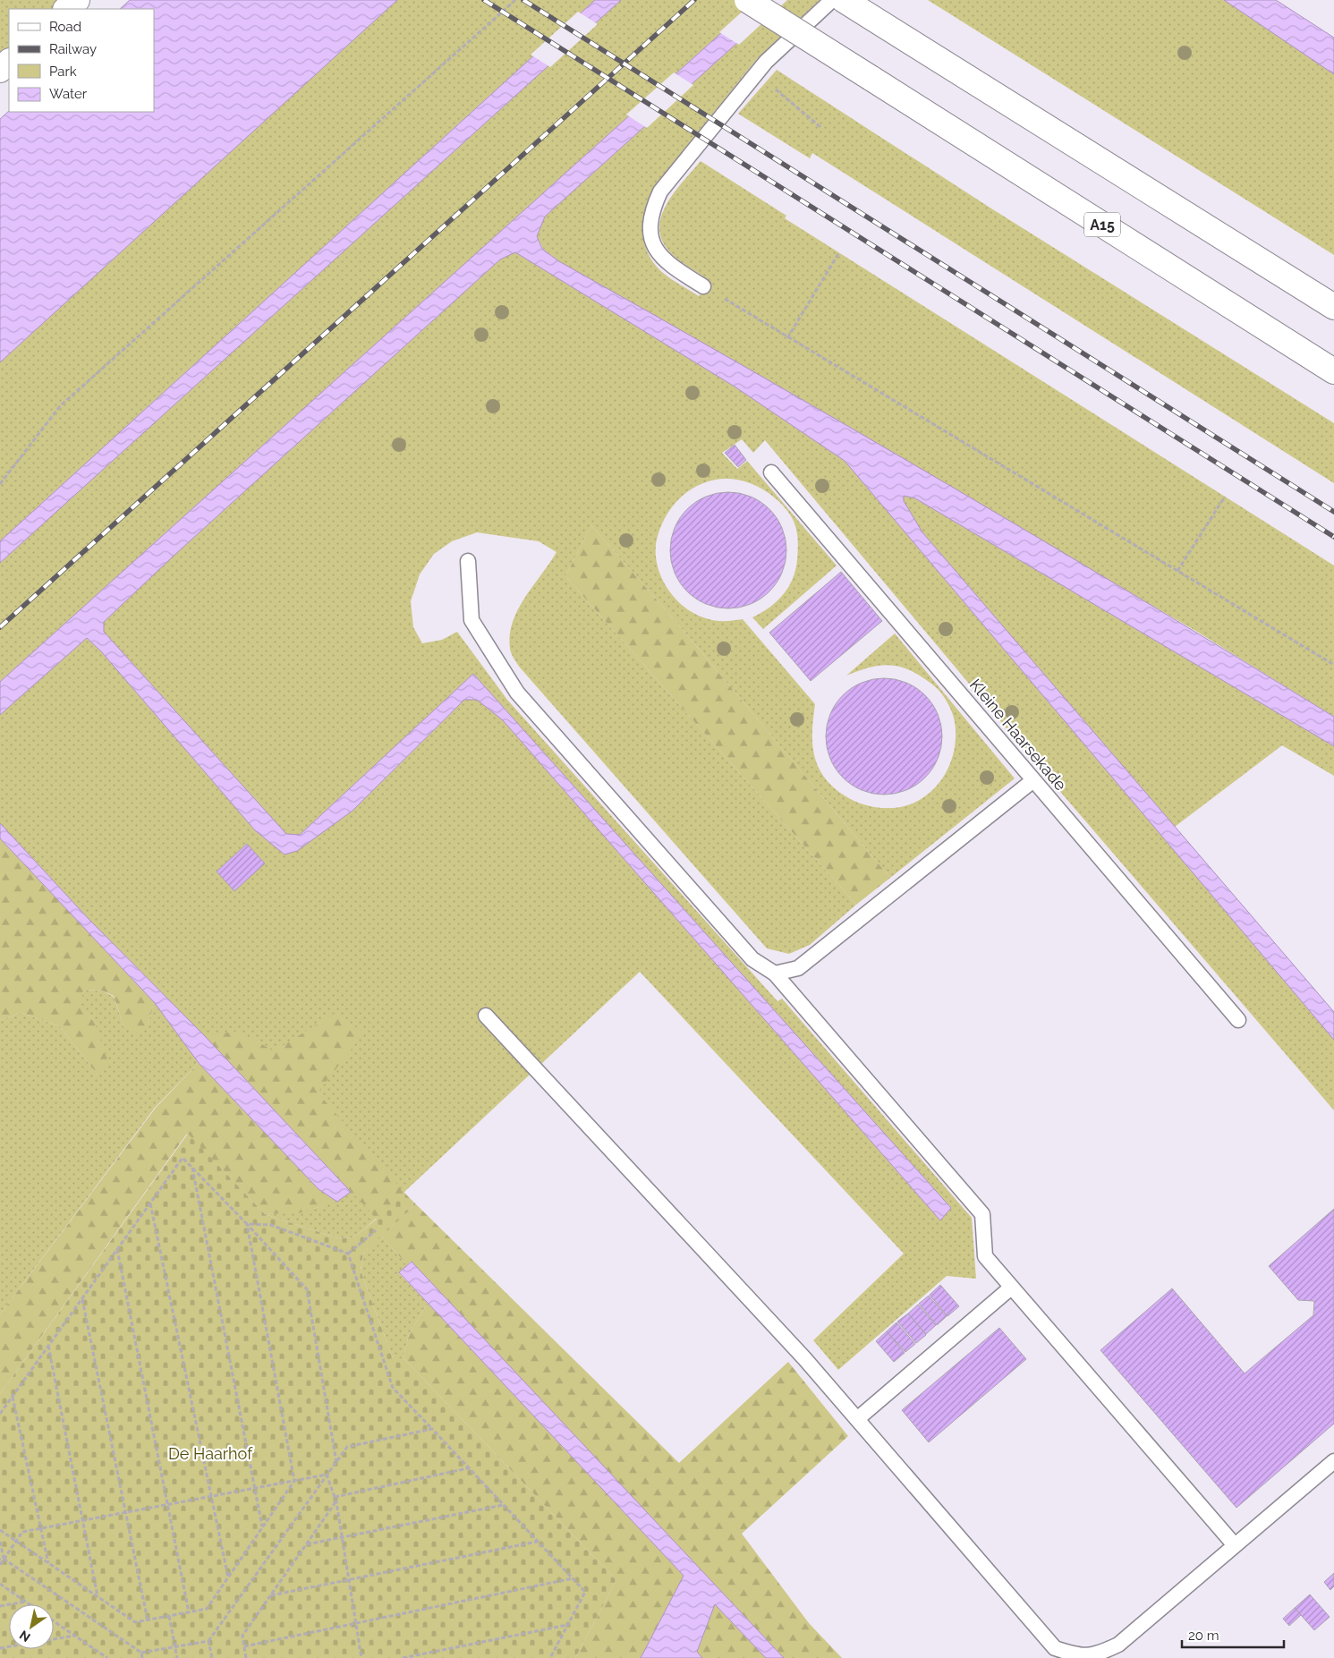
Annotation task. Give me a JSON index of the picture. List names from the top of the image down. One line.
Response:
{"streets":{"main road":["A15"],"lane":["Kleine Haarsekade"]},"parks":["De Haarhof"],"legend":["Road","Railway","Park","Water"],"scale_bar":"20 m","north":"bottom left"}
